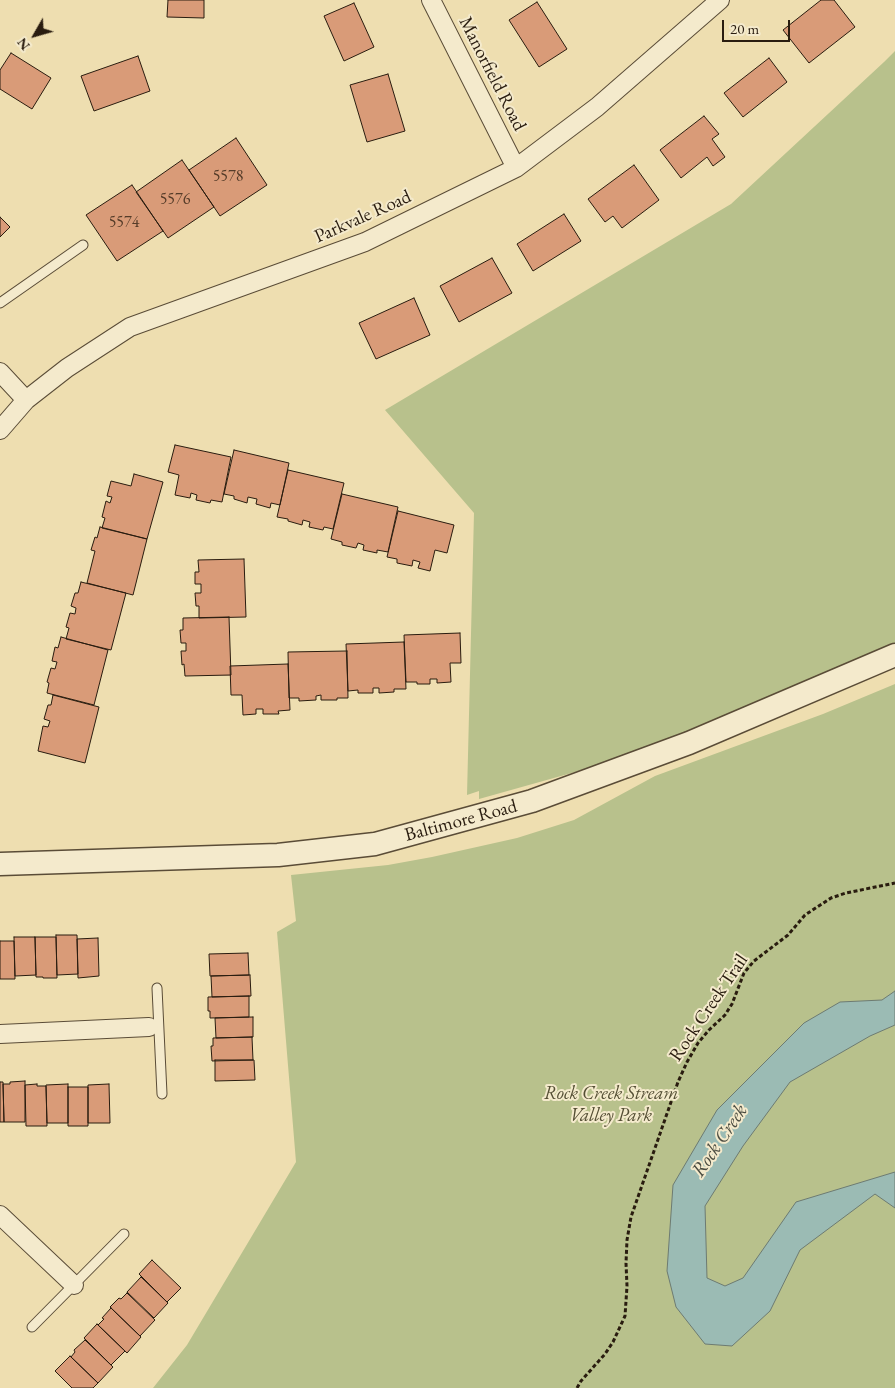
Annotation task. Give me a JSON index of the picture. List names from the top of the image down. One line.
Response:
{"streets":{"street":["Manorfield Road","Parkvale Road","Baltimore Road"],"path":["Rock Creek Trail"]},"crossings":[["Manorfield Road","Parkvale Road"]],"water":["Rock Creek"],"parks":["Rock Creek Stream Valley Park"],"house_numbers":["5578","5576","5574"],"scale_bar":"20 m","north":"bottom left"}
